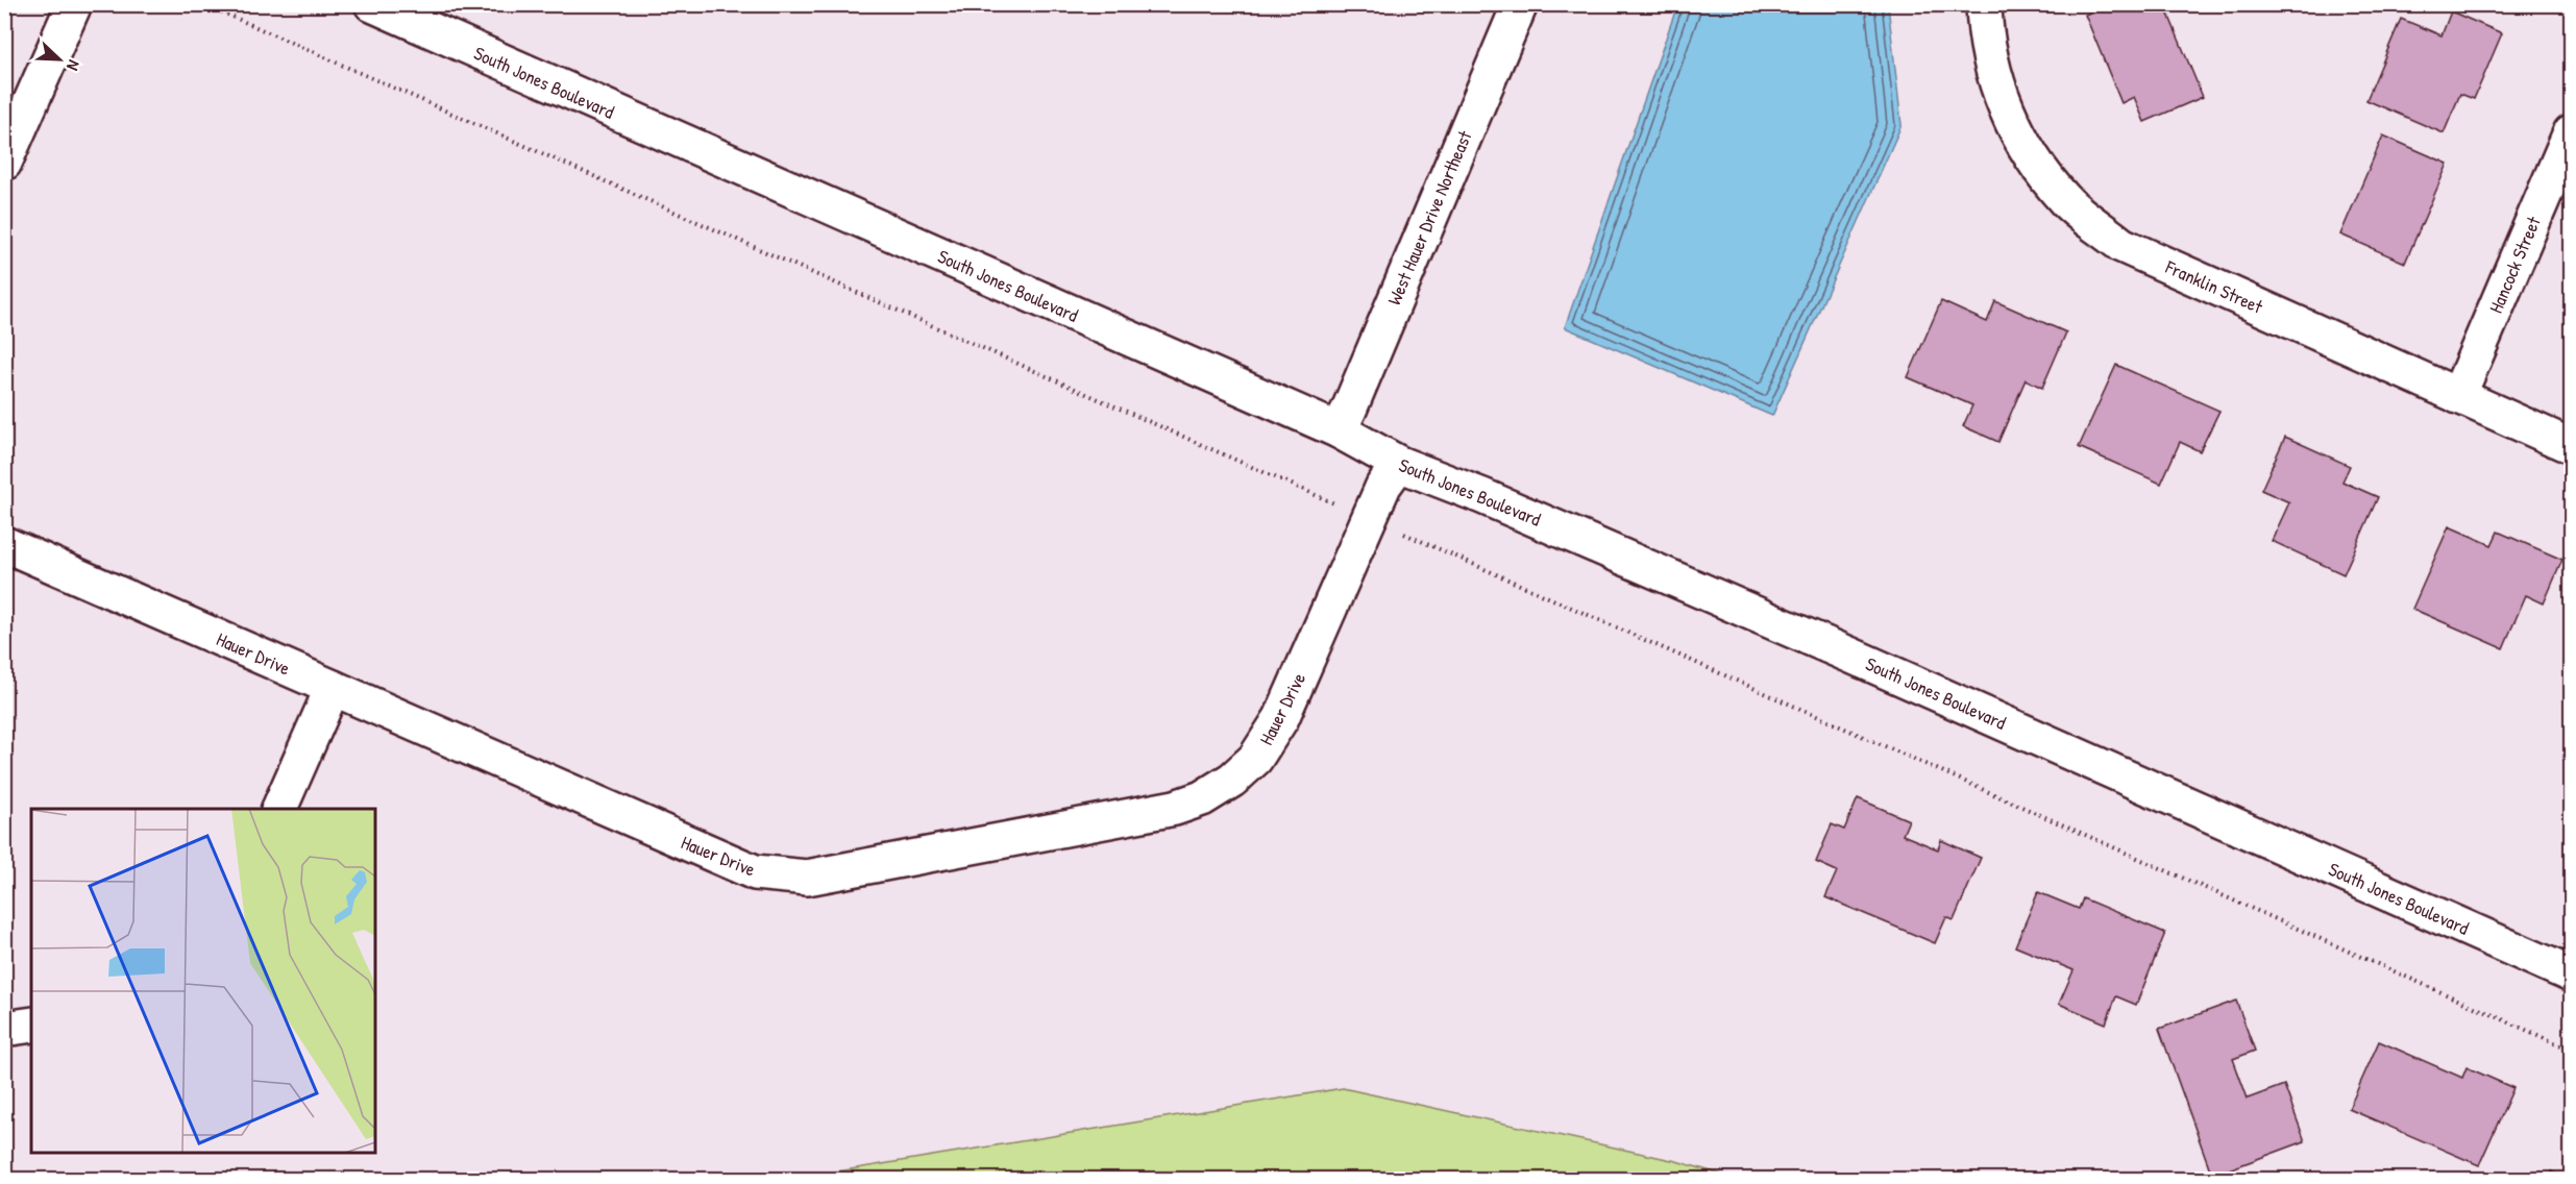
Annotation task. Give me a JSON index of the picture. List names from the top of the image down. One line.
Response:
{"streets":{"street":["South Jones Boulevard","West Hauer Drive Northeast","Hancock Street","Franklin Street","Hauer Drive"]},"crossings":[["South Jones Boulevard","West Hauer Drive Northeast"],["South Jones Boulevard","Hauer Drive"],["Hancock Street","Franklin Street"]],"north":"bottom right"}
